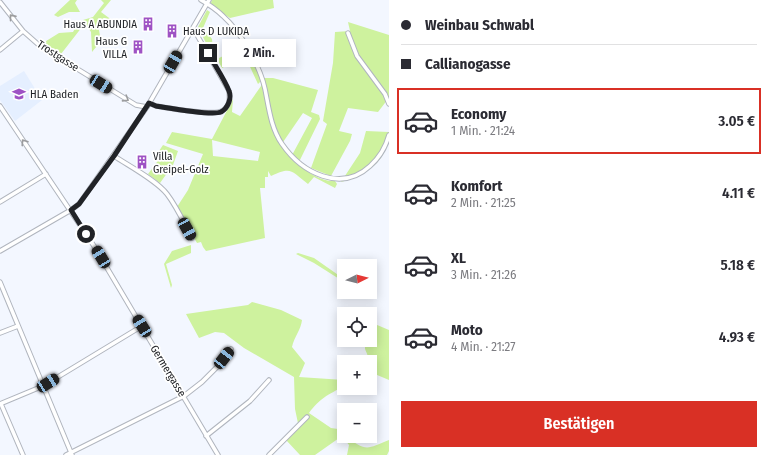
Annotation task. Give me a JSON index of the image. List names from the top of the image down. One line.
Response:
{"streets":{"street":["Trostgasse","Germergasse"]},"places":{"building":["Haus A ABUNDIA","Haus D LUKIDA","Haus G VILLA","Villa Greipel-Golz"],"school or university":["HLA Baden"]},"north":"right","page":{"banner":["Weinbau Schwabl","Callianogasse"],"bubble":"2 Min.","list":[{"name":"Economy","note":"1 Min. · 21:24","value":"3.05 €"},{"name":"Komfort","note":"2 Min. · 21:25","value":"4.11 €"},{"name":"XL","note":"3 Min. · 21:26","value":"5.18 €"},{"name":"Moto","note":"4 Min. · 21:27","value":"4.93 €"}],"map_buttons":["+","−"],"buttons":"Bestätigen"}}
